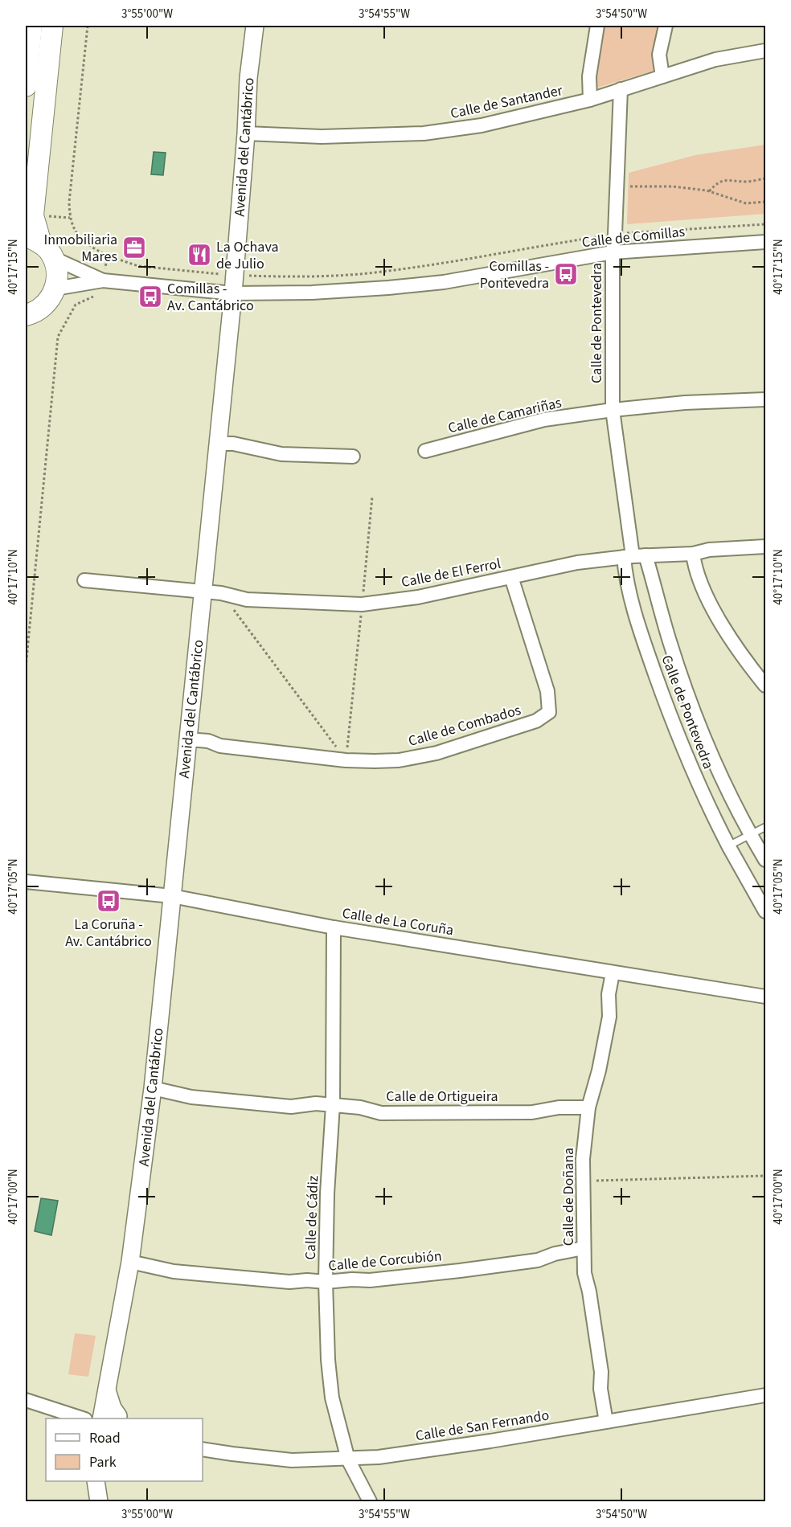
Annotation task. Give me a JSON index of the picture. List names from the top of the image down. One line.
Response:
{"streets":{"street":["Calle de Santander","Avenida del Cantábrico","Calle de Comillas","Calle de Pontevedra","Calle de Camariñas","Calle de El Ferrol","Calle de Combados","Calle de La Coruña","Calle de Ortigueira","Calle de Doñana","Calle de Cádiz","Calle de Corcubión","Calle de San Fernando"]},"crossings":[["Calle de Santander","Avenida del Cantábrico"],["Calle de Santander","Calle de Pontevedra"],["Avenida del Cantábrico","Calle de Comillas"],["Avenida del Cantábrico","Calle de El Ferrol"],["Avenida del Cantábrico","Calle de Combados"],["Avenida del Cantábrico","Calle de La Coruña"],["Avenida del Cantábrico","Calle de Ortigueira"],["Avenida del Cantábrico","Calle de Corcubión"],["Calle de Comillas","Calle de Pontevedra"],["Calle de Pontevedra","Calle de Camariñas"],["Calle de Pontevedra","Calle de El Ferrol"],["Calle de El Ferrol","Calle de Combados"],["Calle de La Coruña","Calle de Doñana"],["Calle de La Coruña","Calle de Cádiz"],["Calle de Ortigueira","Calle de Doñana"],["Calle de Ortigueira","Calle de Cádiz"],["Calle de Doñana","Calle de Corcubión"],["Calle de Doñana","Calle de San Fernando"],["Calle de Cádiz","Calle de Corcubión"],["Calle de Cádiz","Calle de San Fernando"]],"places":{"office":["Inmobiliaria Mares"],"restaurant":["La Ochava de Julio"],"bus stop":["Comillas - Pontevedra","Comillas - Av. Cantábrico","La Coruña - Av. Cantábrico"]},"legend":["Road","Park"],"coordinates":["3°55'00\"W","3°54'55\"W","3°54'50\"W","40°17'15\"N","40°17'10\"N","40°17'05\"N","40°17'00\"N"]}
